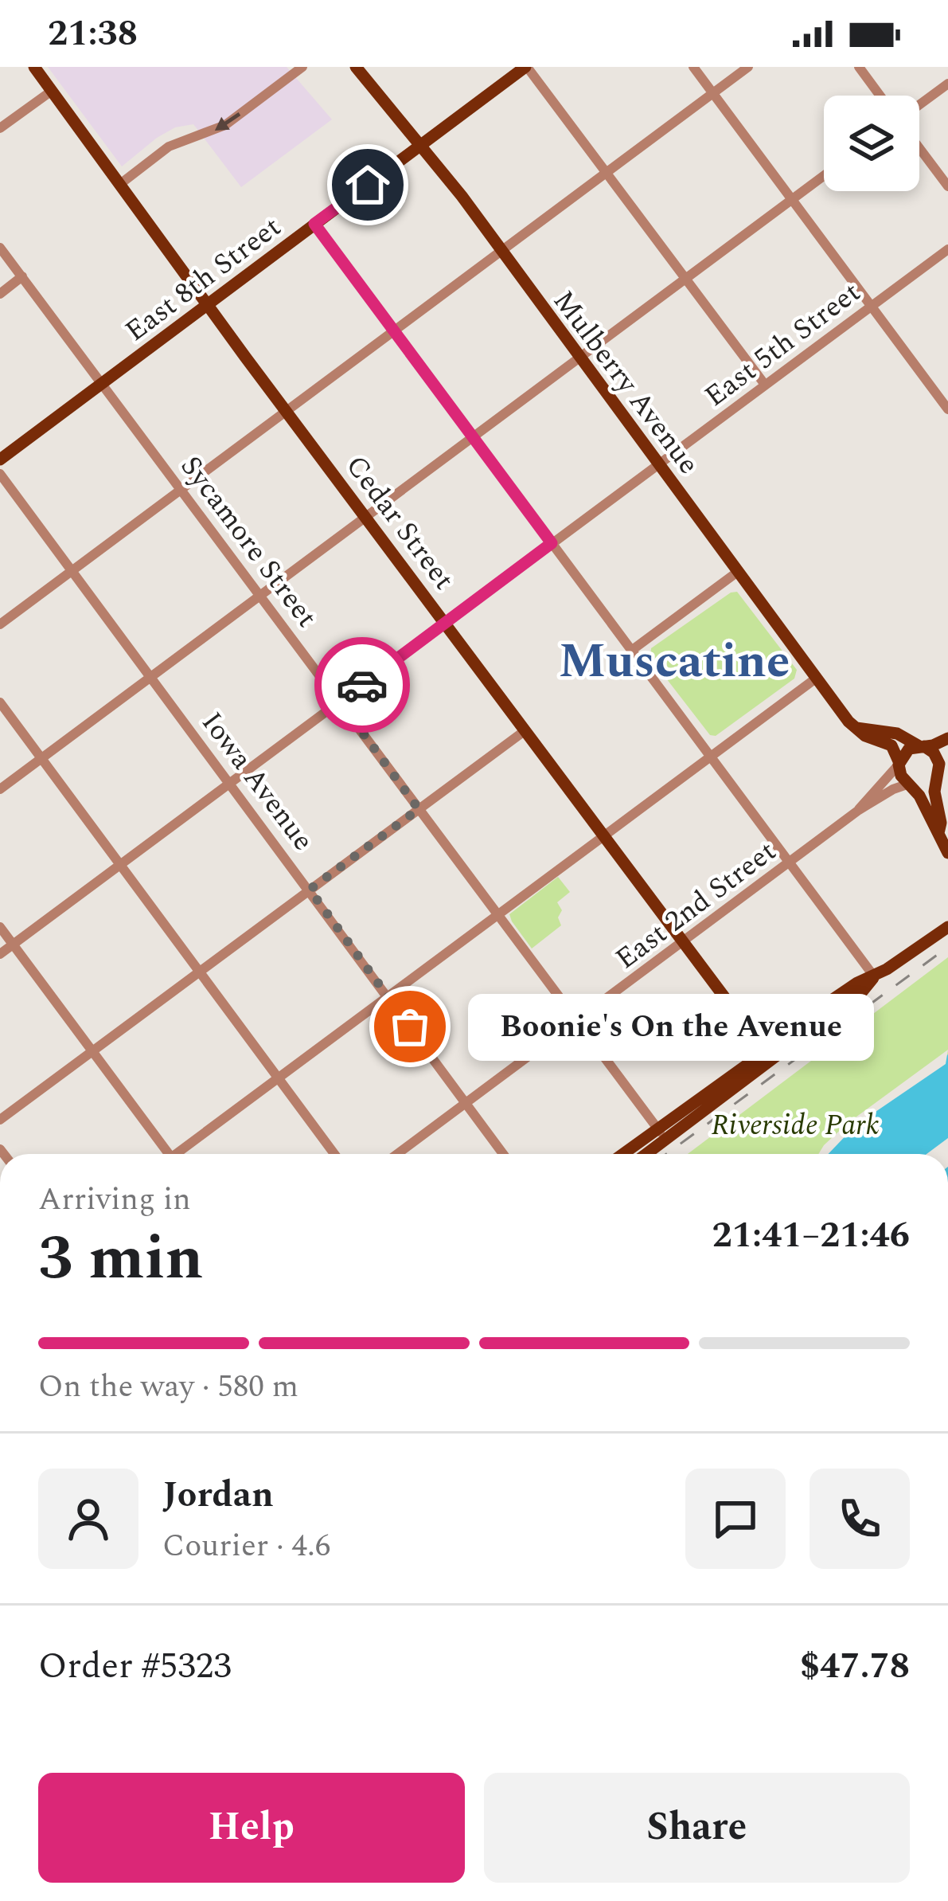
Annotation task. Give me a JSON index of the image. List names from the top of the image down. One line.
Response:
{"streets":{"main road":["East 8th Street","Mulberry Avenue","Cedar Street"],"street":["East 5th Street","Sycamore Street","Iowa Avenue","East 2nd Street"]},"crossings":[["East 8th Street","Mulberry Avenue"],["East 8th Street","Cedar Street"],["East 8th Street","Sycamore Street"],["East 5th Street","Mulberry Avenue"],["East 5th Street","Cedar Street"],["East 5th Street","Sycamore Street"],["East 5th Street","Iowa Avenue"],["Mulberry Avenue","East 2nd Street"],["Cedar Street","East 2nd Street"],["Sycamore Street","East 2nd Street"],["Iowa Avenue","East 2nd Street"]],"districts":["Muscatine"],"parks":["Riverside Park"],"places":["Boonie's On the Avenue"],"page":{"status":"21:38","bubble":"Boonie's On the Avenue","heading":["3 min","Arriving in","21:41–21:46"],"panel":["Jordan","Courier · 4.6","Order #5323","$47.78"],"bar":"On the way · 580 m","buttons":["Help","Share"]}}
